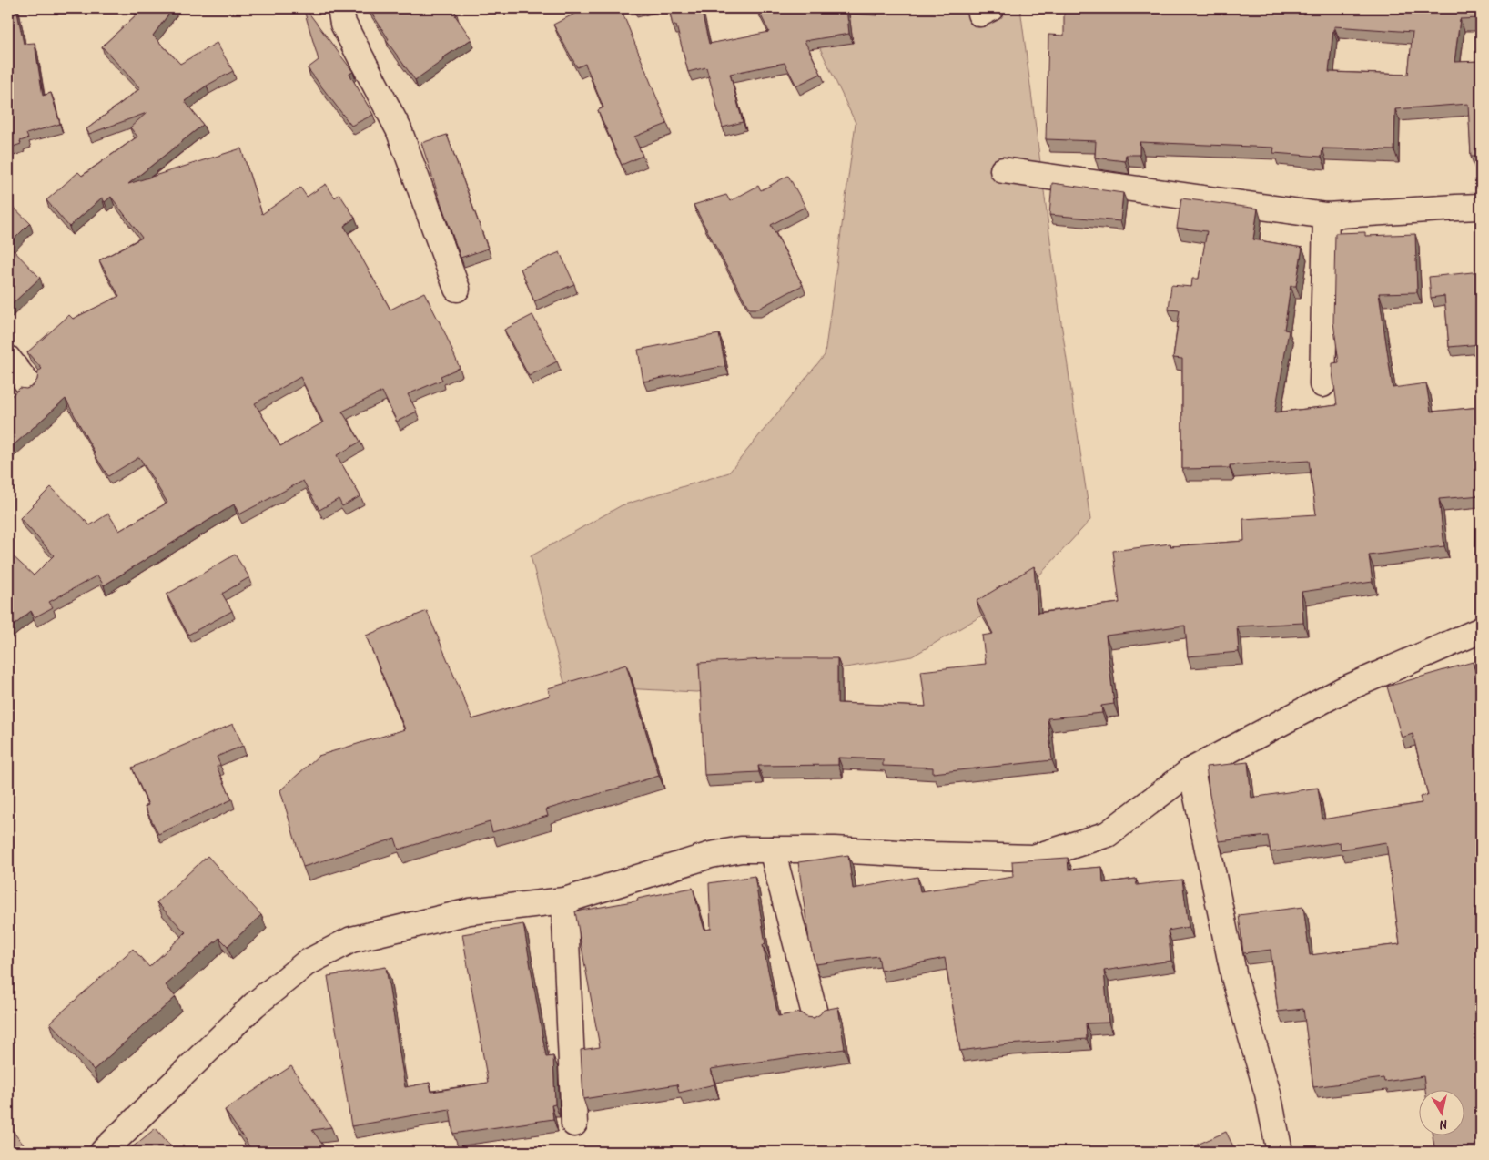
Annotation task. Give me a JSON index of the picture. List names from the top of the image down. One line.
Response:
{"north":"bottom"}
